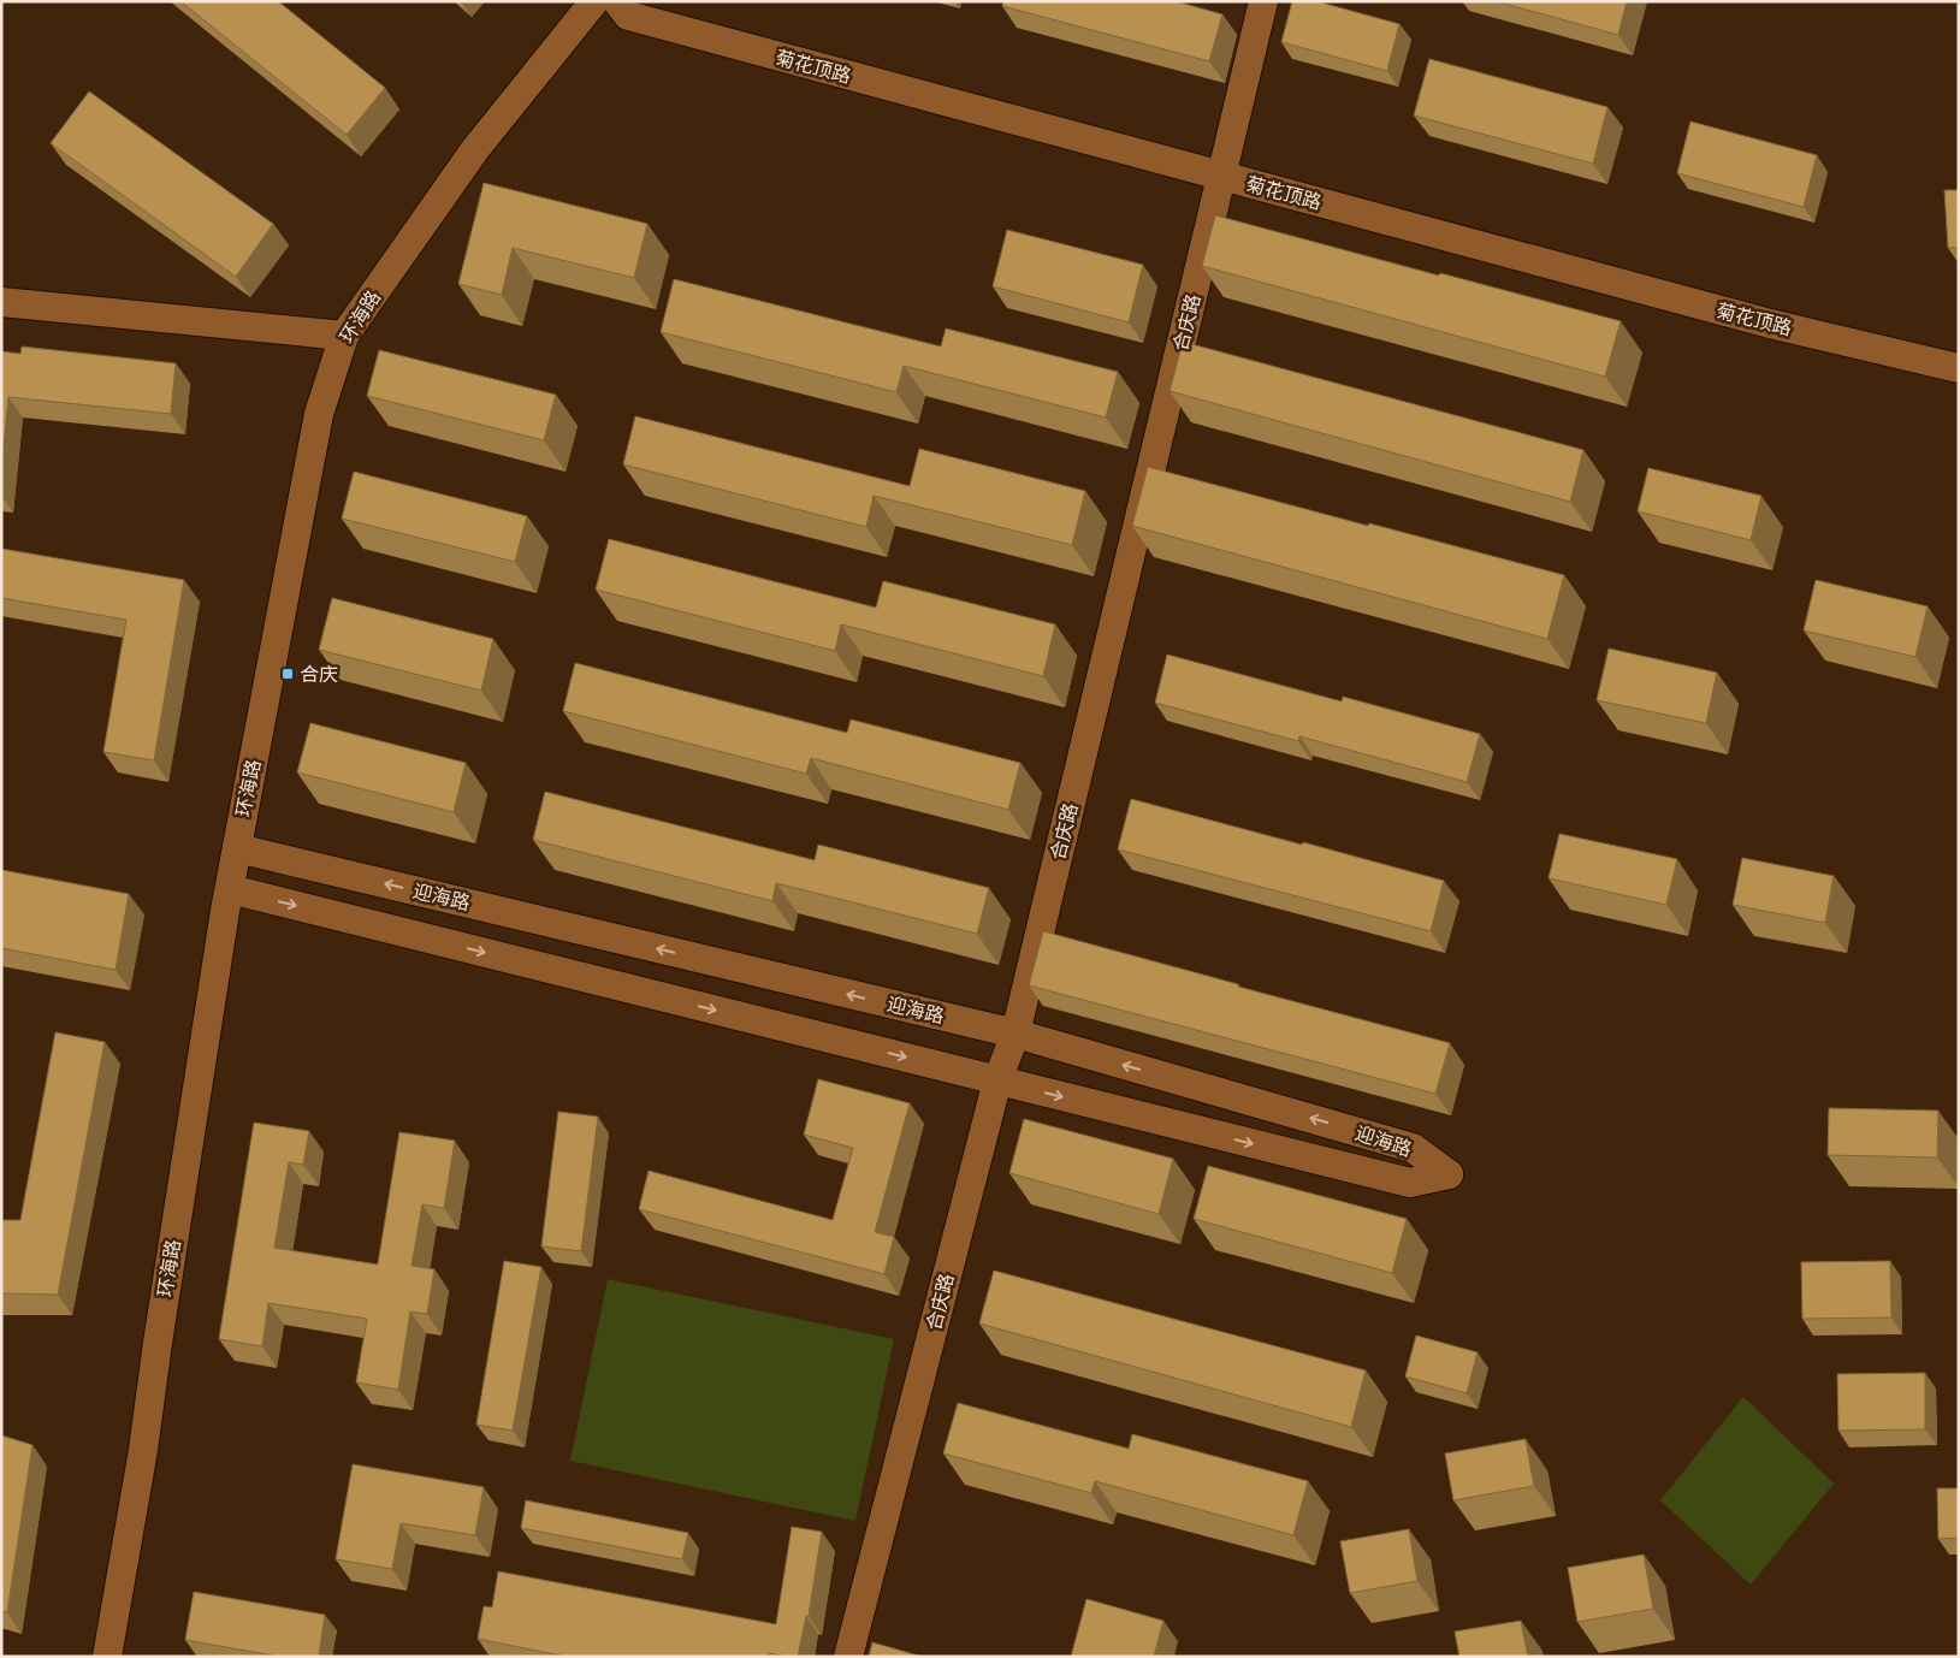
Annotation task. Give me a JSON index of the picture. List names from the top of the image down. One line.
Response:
{"streets":{"street":["菊花顶路","环海路","合庆路","迎海路"]},"crossings":[["菊花顶路","合庆路"],["环海路","迎海路"],["合庆路","迎海路"]],"places":{"transit":["合庆"]}}
